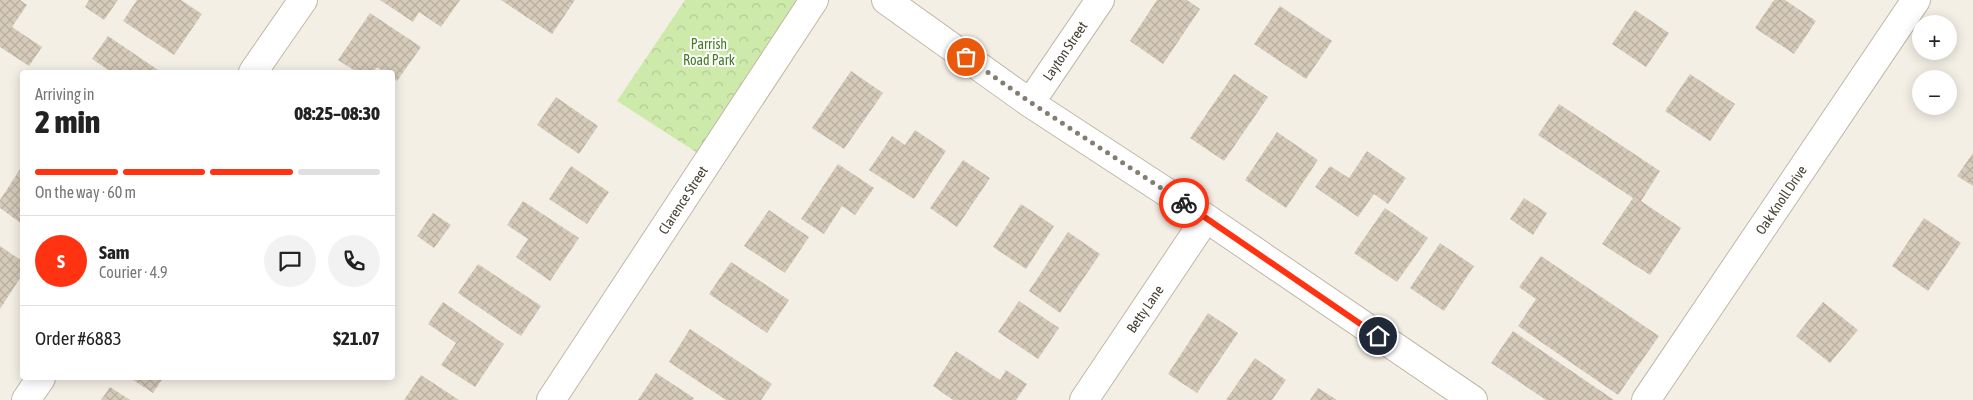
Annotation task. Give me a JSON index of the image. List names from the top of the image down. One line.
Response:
{"streets":{"street":["Layton Street","Clarence Street","Oak Knoll Drive","Betty Lane"]},"parks":["Parrish Road Park"],"page":{"map_buttons":["+","−"],"heading":["2 min","Arriving in","08:25–08:30"],"panel":["Sam","Courier · 4.9","Order #6883","$21.07"],"bar":"On the way · 60 m","round":"S"}}
